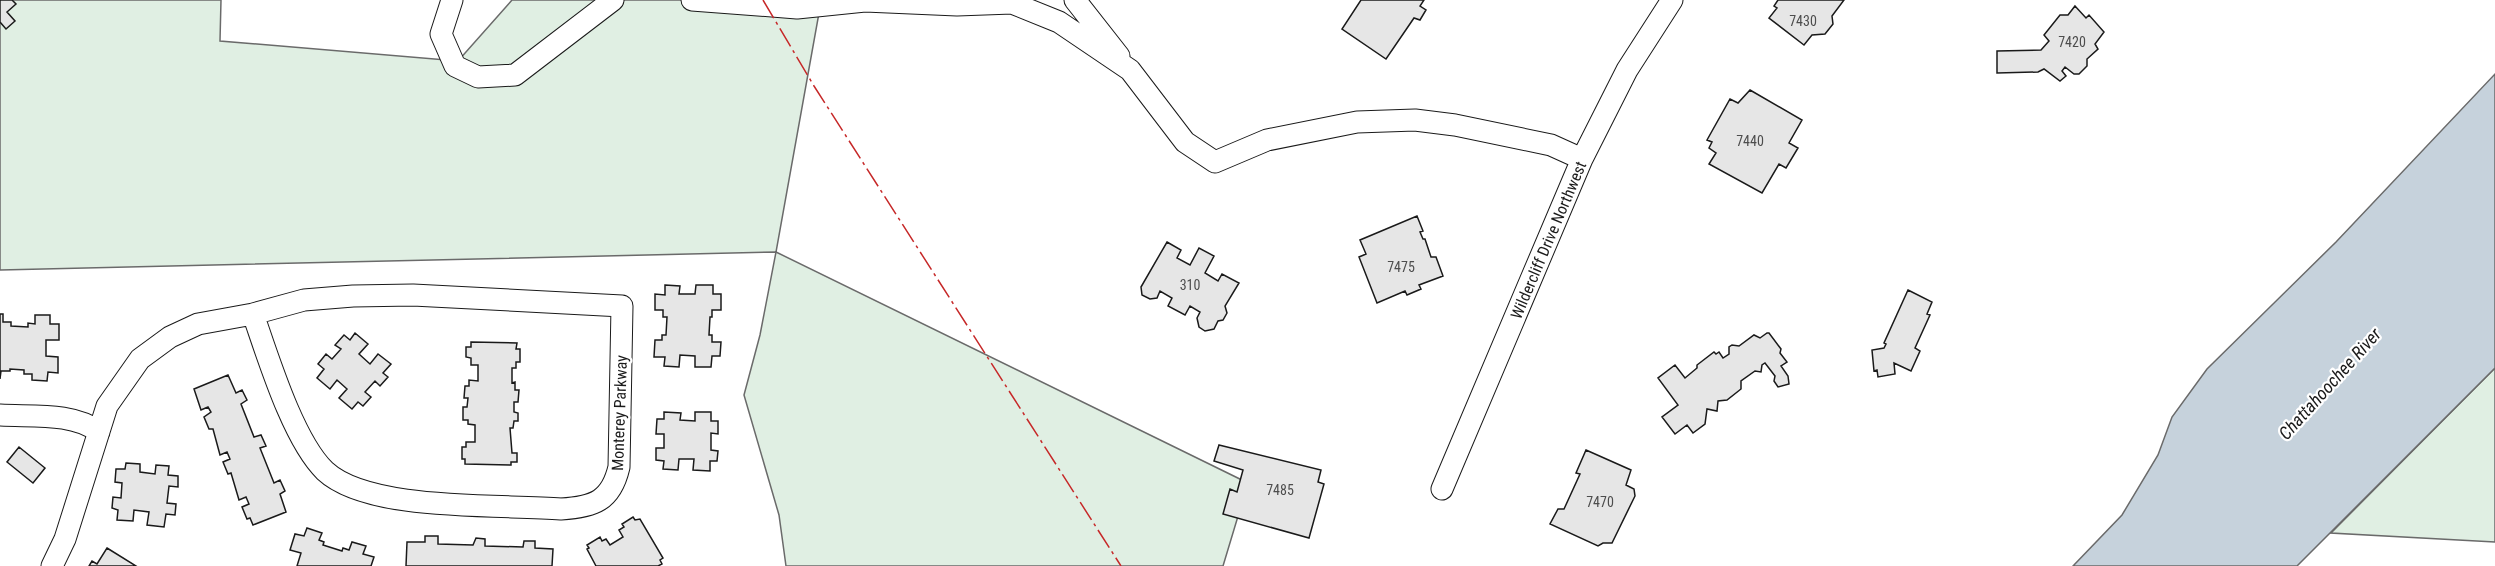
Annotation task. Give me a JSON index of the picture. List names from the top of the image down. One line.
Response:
{"streets":{"street":["Wildercliff Drive Northwest","Monterey Parkway"]},"water":["Chattahoochee River"],"house_numbers":["7430","7420","7440","7475","310","7485","7470"]}
